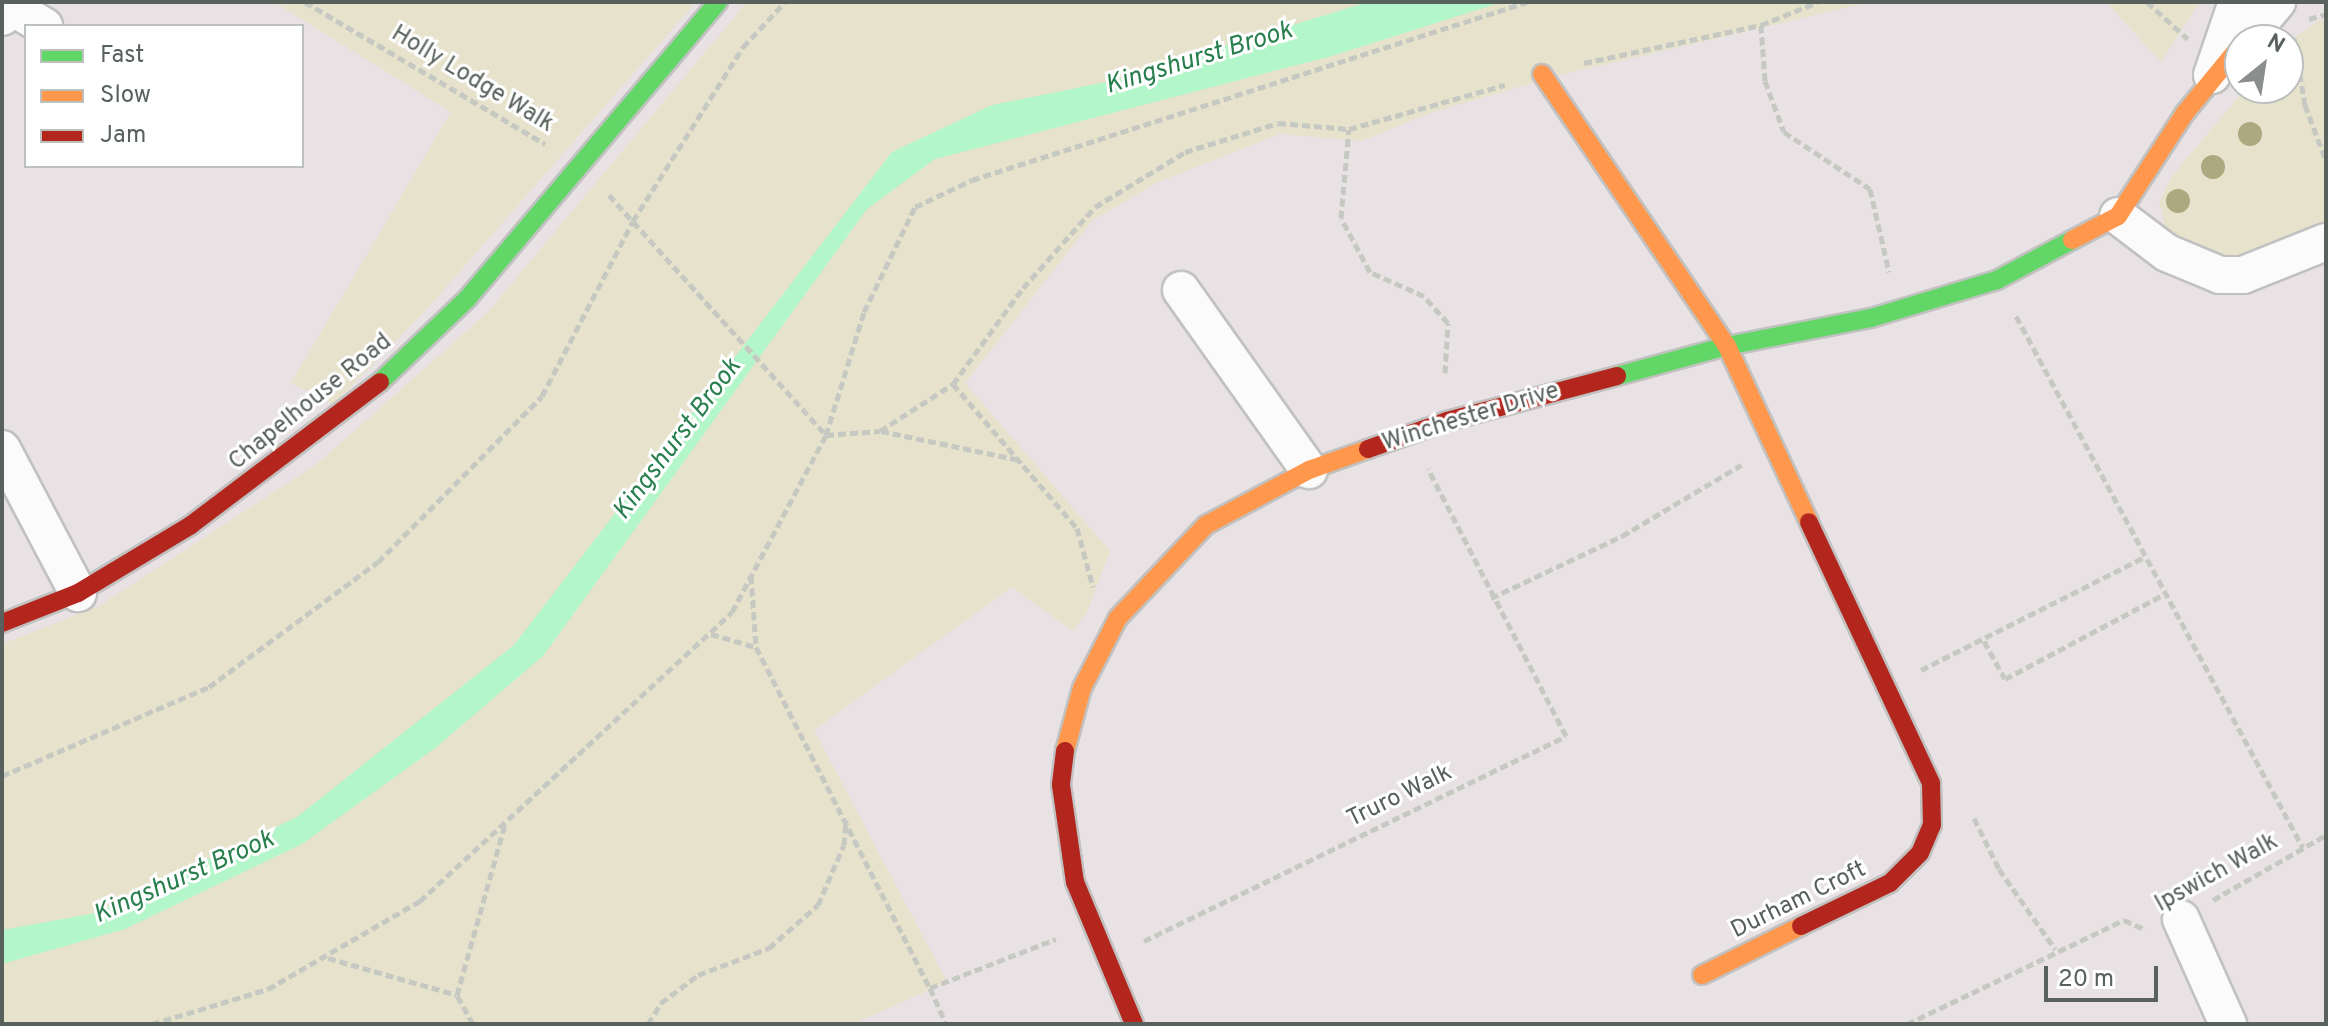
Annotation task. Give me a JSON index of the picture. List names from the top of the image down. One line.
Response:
{"streets":{"street":["Chapelhouse Road","Winchester Drive","Durham Croft"],"path":["Holly Lodge Walk","Truro Walk","Ipswich Walk"]},"crossings":[["Holly Lodge Walk","Chapelhouse Road"],["Winchester Drive","Truro Walk"],["Winchester Drive","Durham Croft"]],"water":["Kingshurst Brook"],"legend":["Fast","Slow","Jam"],"scale_bar":"20 m","north":"top right"}
